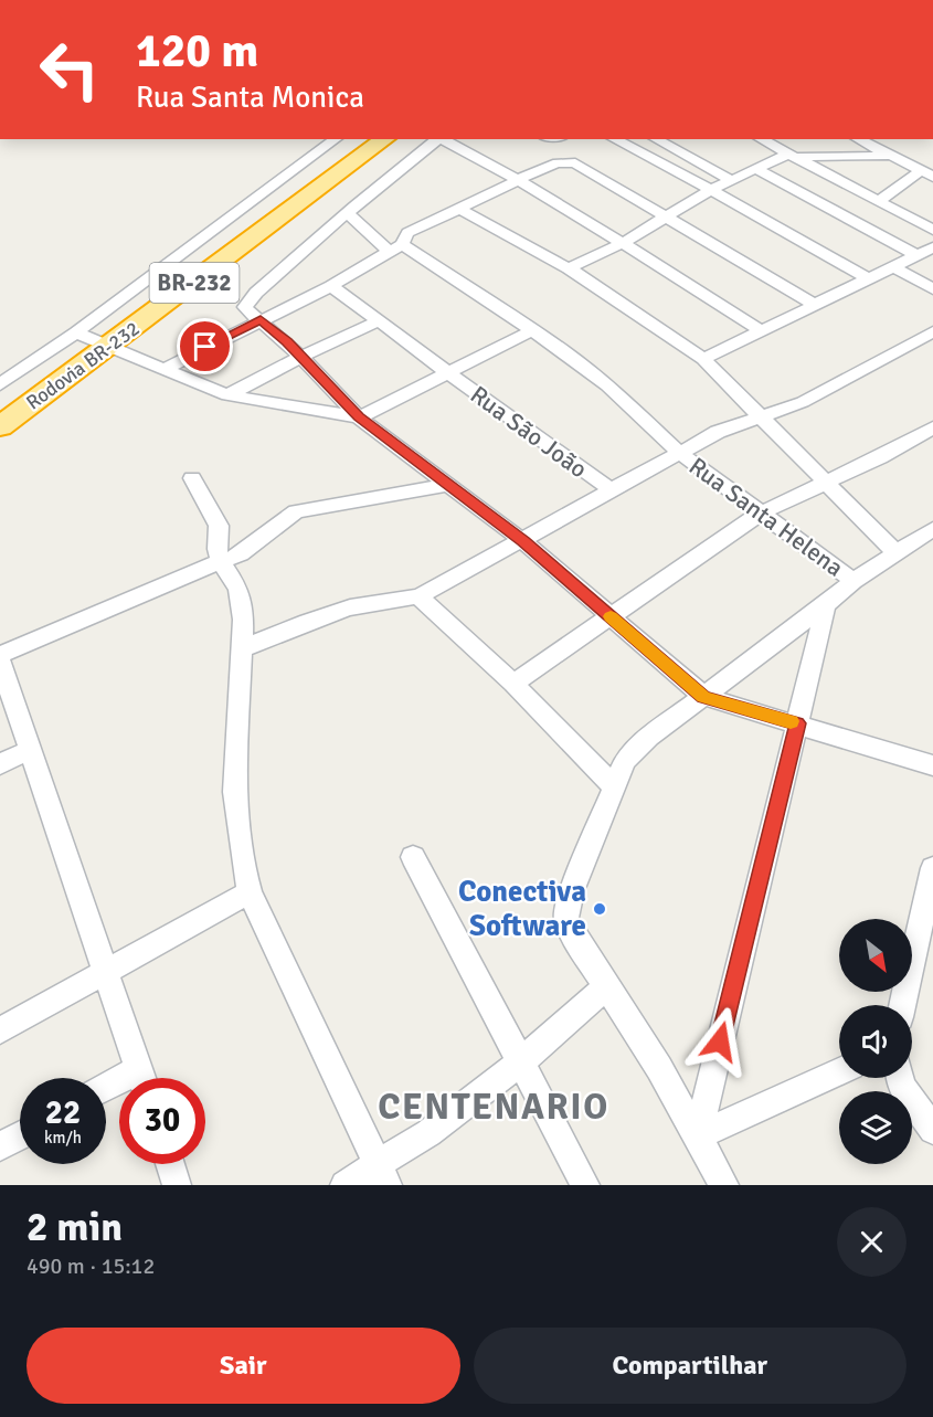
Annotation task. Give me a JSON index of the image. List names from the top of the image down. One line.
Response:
{"streets":{"highway":["BR-232","Rodovia BR-232"],"street":["Rua São João","Rua Santa Helena"]},"districts":["CENTENARIO"],"places":["Conectiva Software"],"north":"bottom right","page":{"turn":["120 m","Rua Santa Monica"],"speed":"22 km/h","limit":"30","heading":["2 min","490 m · 15:12"],"buttons":["Sair","Compartilhar"]}}
